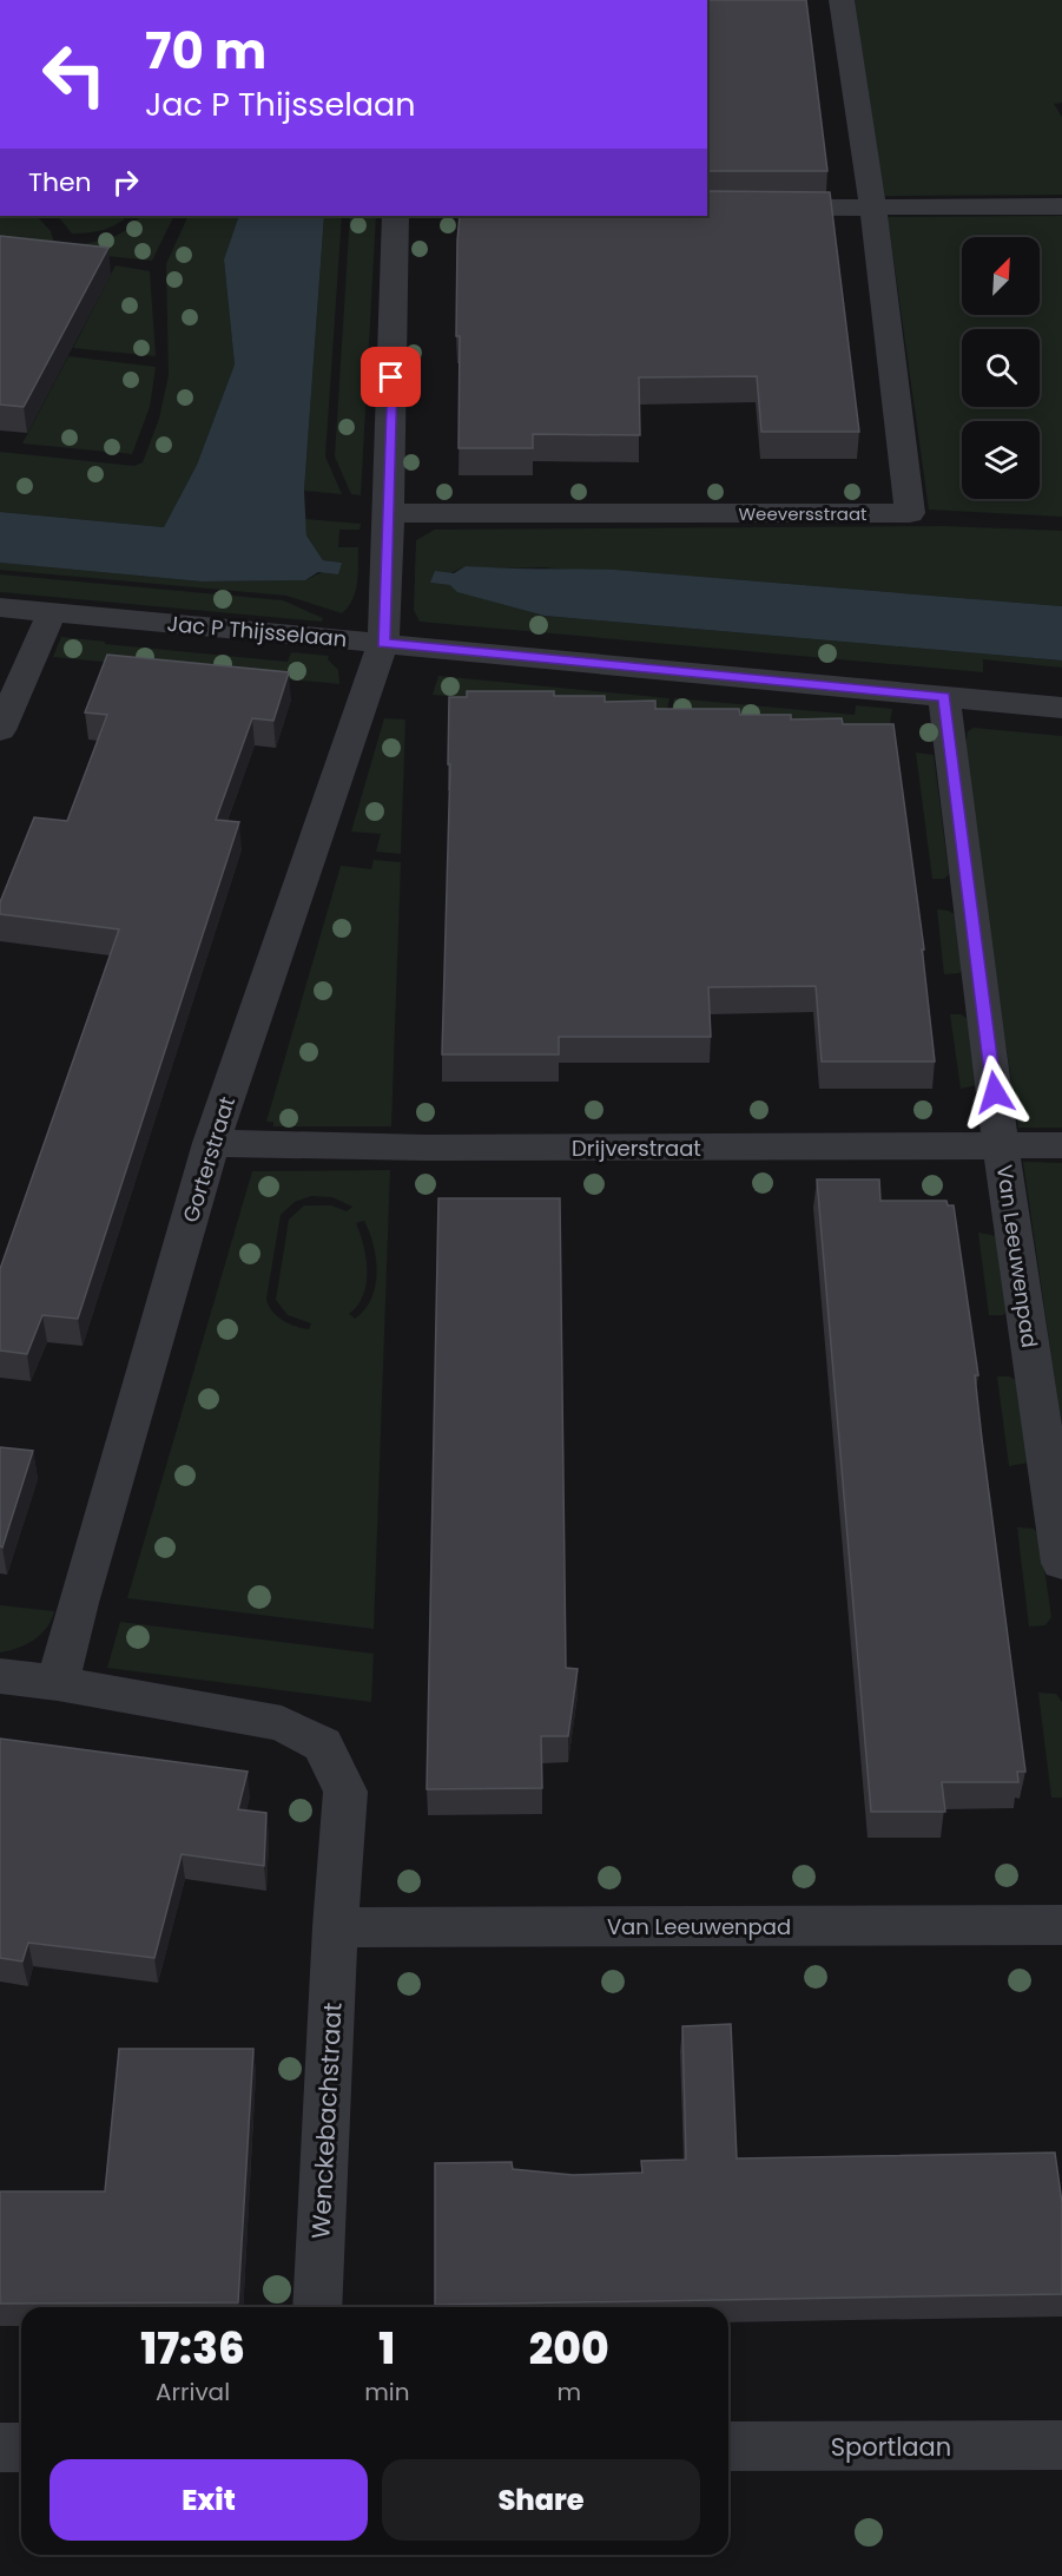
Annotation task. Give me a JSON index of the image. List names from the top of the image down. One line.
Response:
{"streets":{"street":["Weeversstraat","Jac P Thijsselaan","Drijverstraat","Gorterstraat","Van Leeuwenpad","Wenckebachstraat","Sportlaan"]},"crossings":[["Jac P Thijsselaan","Gorterstraat"],["Jac P Thijsselaan","Van Leeuwenpad"],["Drijverstraat","Gorterstraat"],["Drijverstraat","Van Leeuwenpad"],["Van Leeuwenpad","Wenckebachstraat"]],"north":"top right","page":{"turn":["70 m","Jac P Thijsselaan"],"then":"Then","eta":["17:36","Arrival","1","min","200","m"],"buttons":["Exit","Share"]}}
